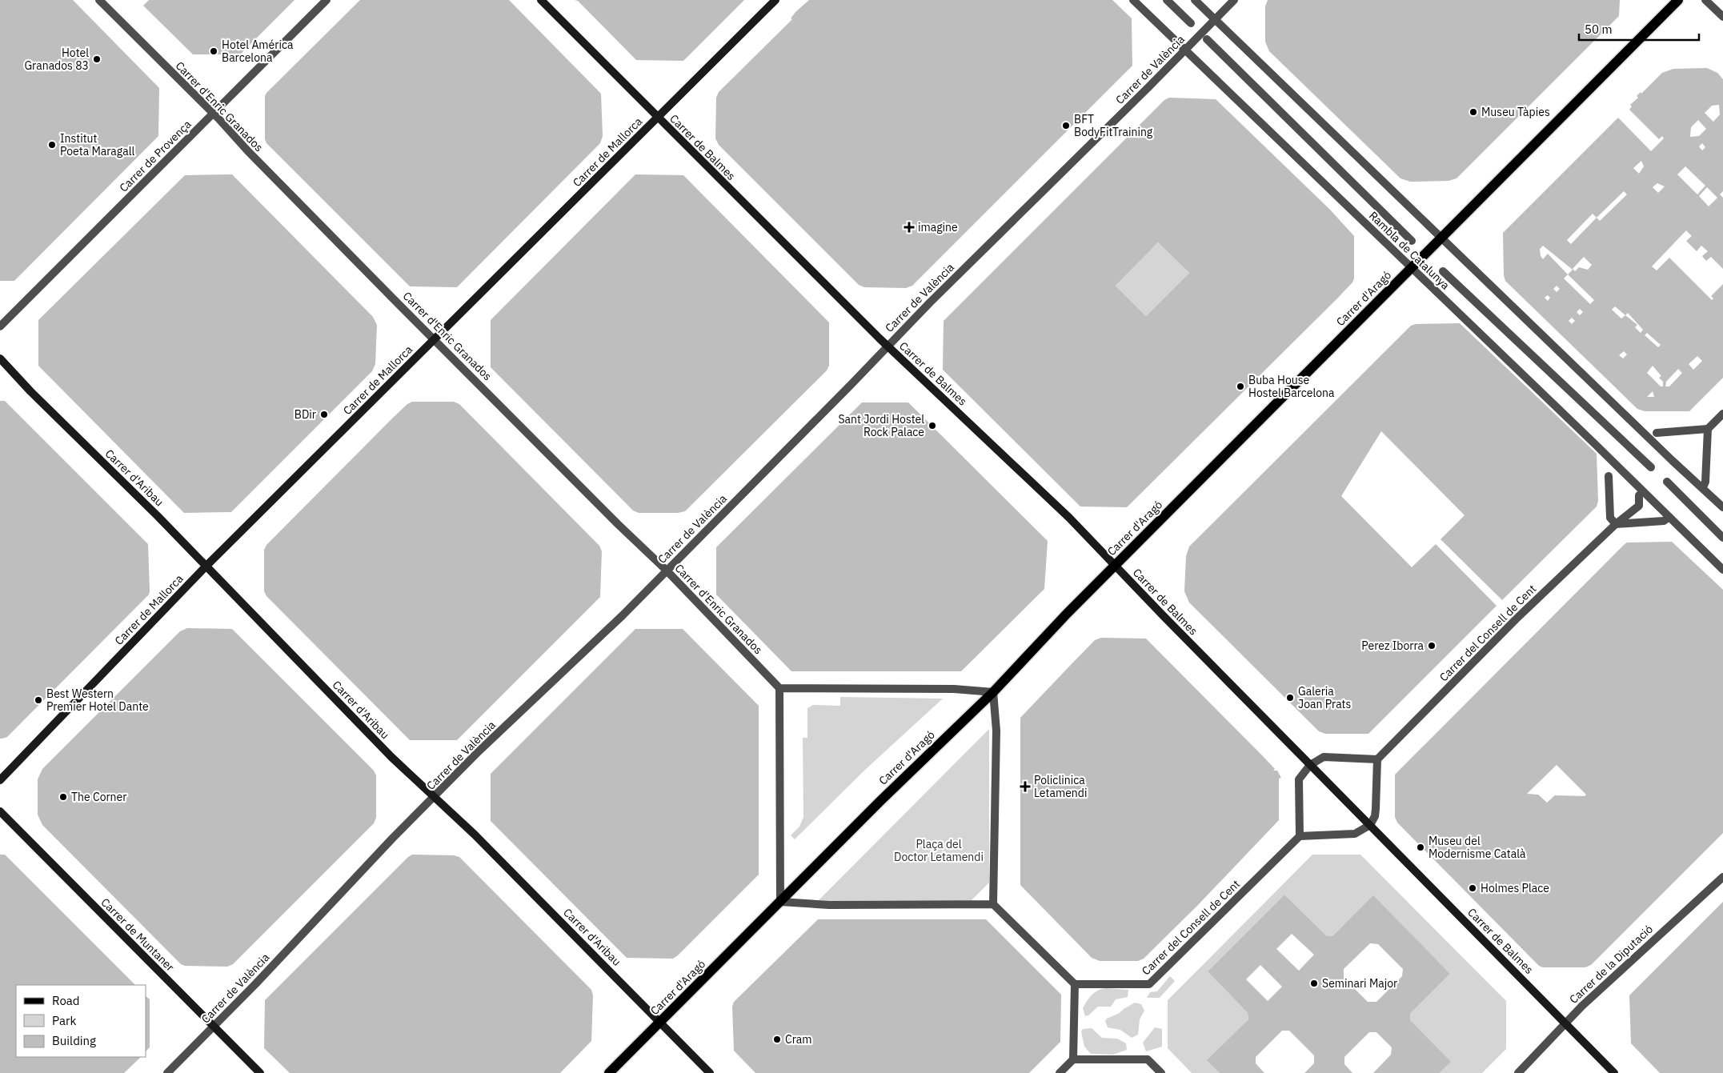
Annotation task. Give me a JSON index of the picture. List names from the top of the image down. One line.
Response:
{"streets":{"main road":["Carrer de Balmes","Carrer de Mallorca","Carrer d'Aragó","Carrer d'Aribau","Carrer de Muntaner"],"street":["Carrer de València","Carrer d'Enric Granados","Carrer de Provença","Rambla de Catalunya","Carrer del Consell de Cent","Carrer de la Diputació"]},"crossings":[["Carrer de València","Carrer d'Enric Granados"],["Carrer de València","Carrer de Balmes"],["Carrer de València","Rambla de Catalunya"],["Carrer de València","Carrer d'Aribau"],["Carrer de València","Carrer de Muntaner"],["Carrer d'Enric Granados","Carrer de Mallorca"],["Carrer d'Enric Granados","Carrer de Provença"],["Carrer de Balmes","Carrer de Mallorca"],["Carrer de Balmes","Carrer d'Aragó"],["Carrer de Balmes","Carrer de la Diputació"],["Carrer de Mallorca","Carrer d'Aribau"],["Rambla de Catalunya","Carrer d'Aragó"],["Carrer d'Aragó","Carrer d'Aribau"]],"parks":["Plaça del Doctor Letamendi"],"places":{"other":["Hotel América Barcelona","Hotel Granados 83","Museu Tàpies","BFT BodyFitTraining","Institut Poeta Maragall","Buba House Hostel Barcelona","BDir","Sant Jordi Hostel Rock Palace","Perez Iborra","Galeria Joan Prats","Best Western Premier Hotel Dante","The Corner","Museu del Modernisme Català","Holmes Place","Seminari Major","Cram"],"health":["imagine","Policlinica Letamendi"]},"legend":["Road","Park","Building"],"scale_bar":"50 m"}
